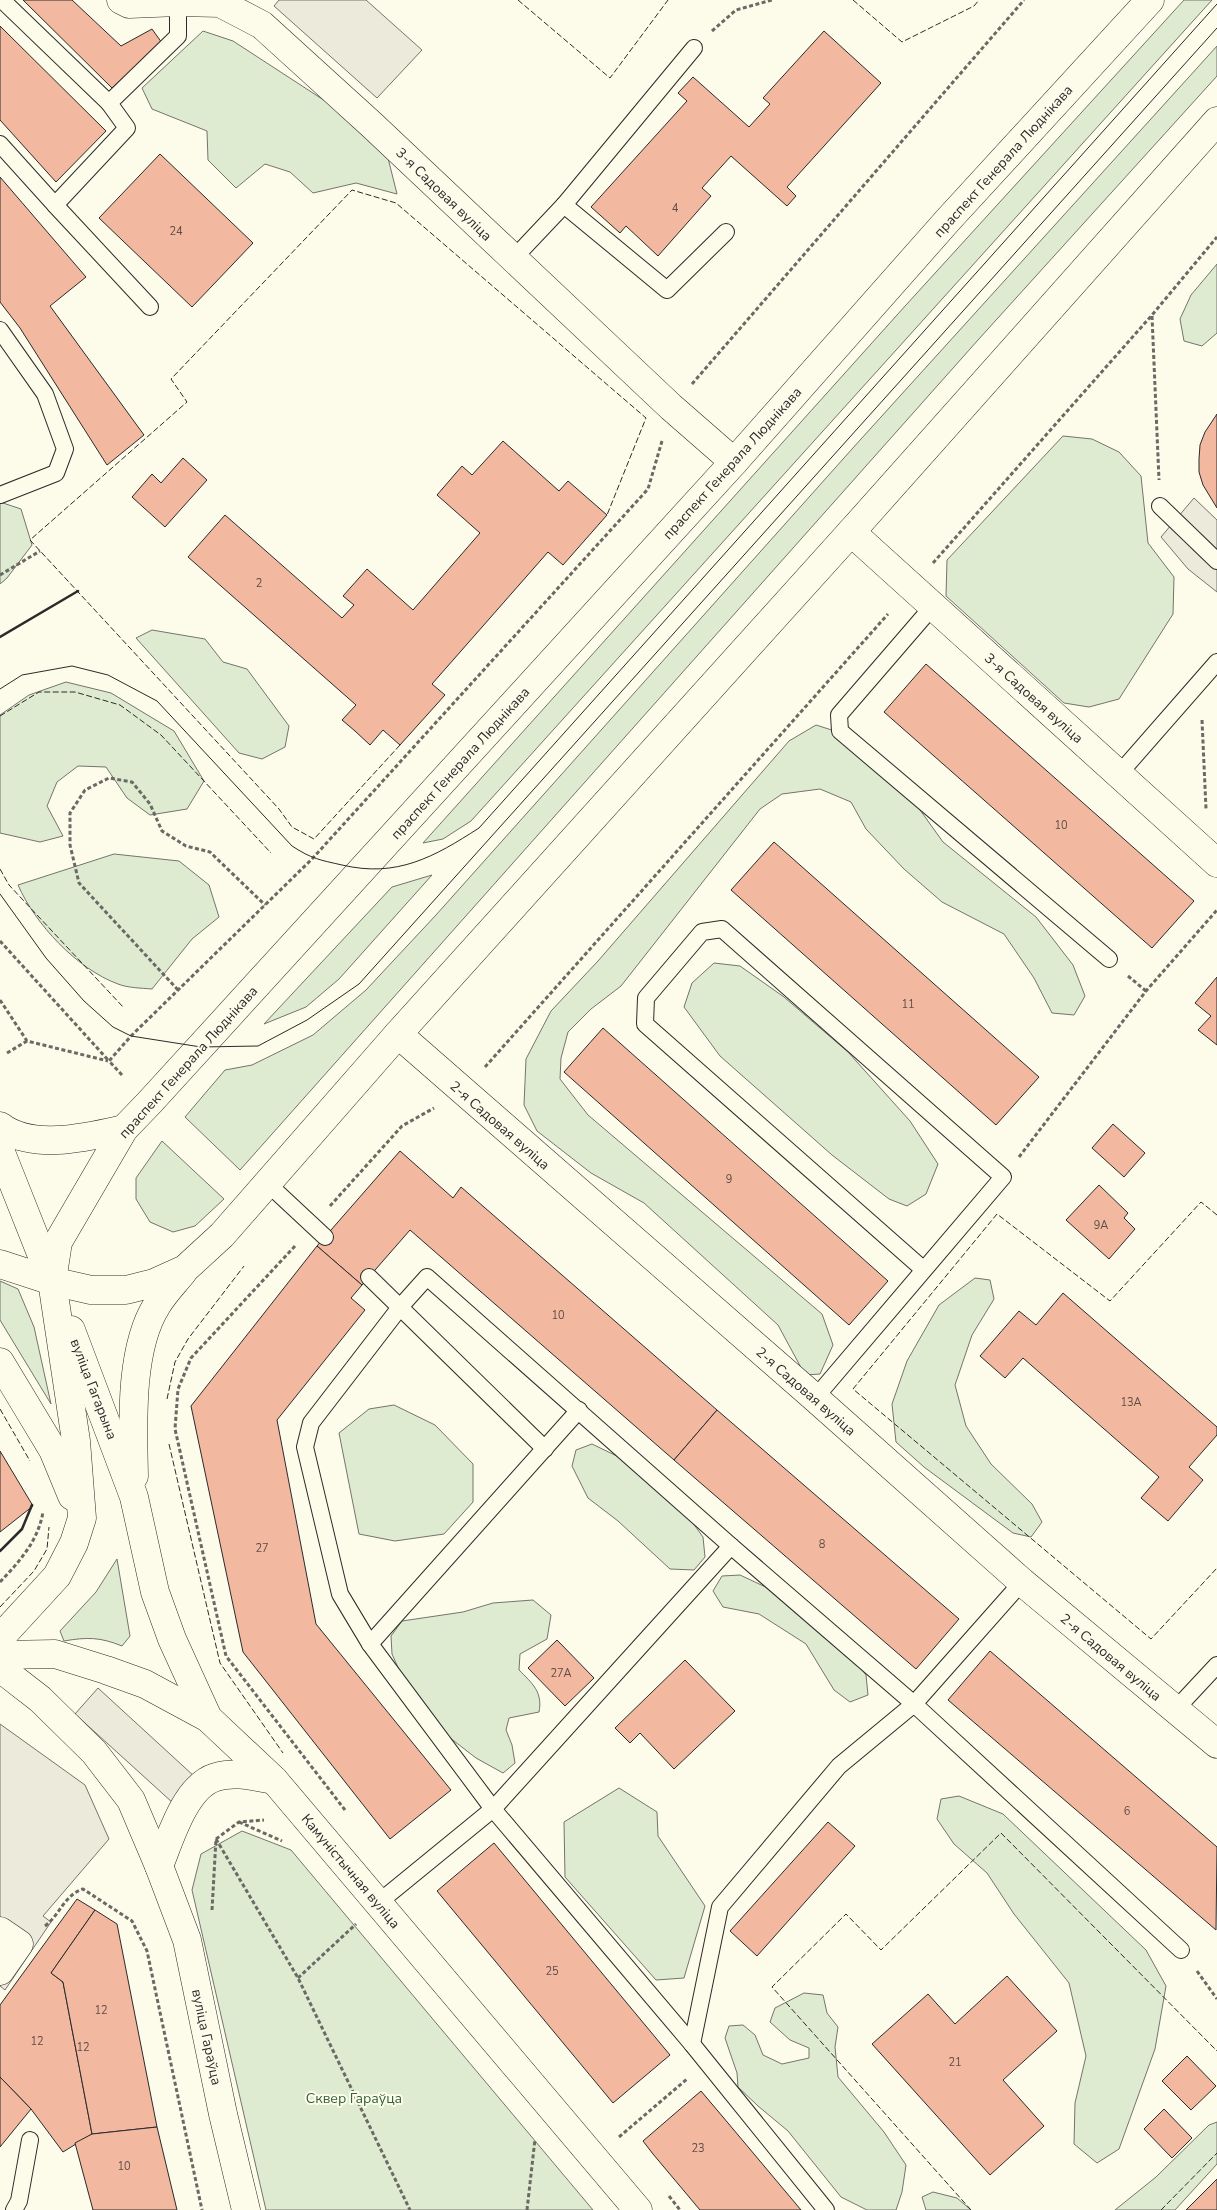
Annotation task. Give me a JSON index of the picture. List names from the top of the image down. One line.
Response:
{"streets":{"main road":["праспект Генерала Люднікава","3-я Садовая вуліца","2-я Садовая вуліца","вуліца Гагарына","Камуністычная вуліца","вуліца Гараўца"]},"crossings":[["праспект Генерала Люднікава","3-я Садовая вуліца"],["праспект Генерала Люднікава","вуліца Гагарына"],["вуліца Гагарына","Камуністычная вуліца"]],"parks":["Сквер Гараўца"],"house_numbers":["4","24","2","10","11","9","9А","10","13А","8","27","27А","6","25","12","12","12","21","23","10"]}
